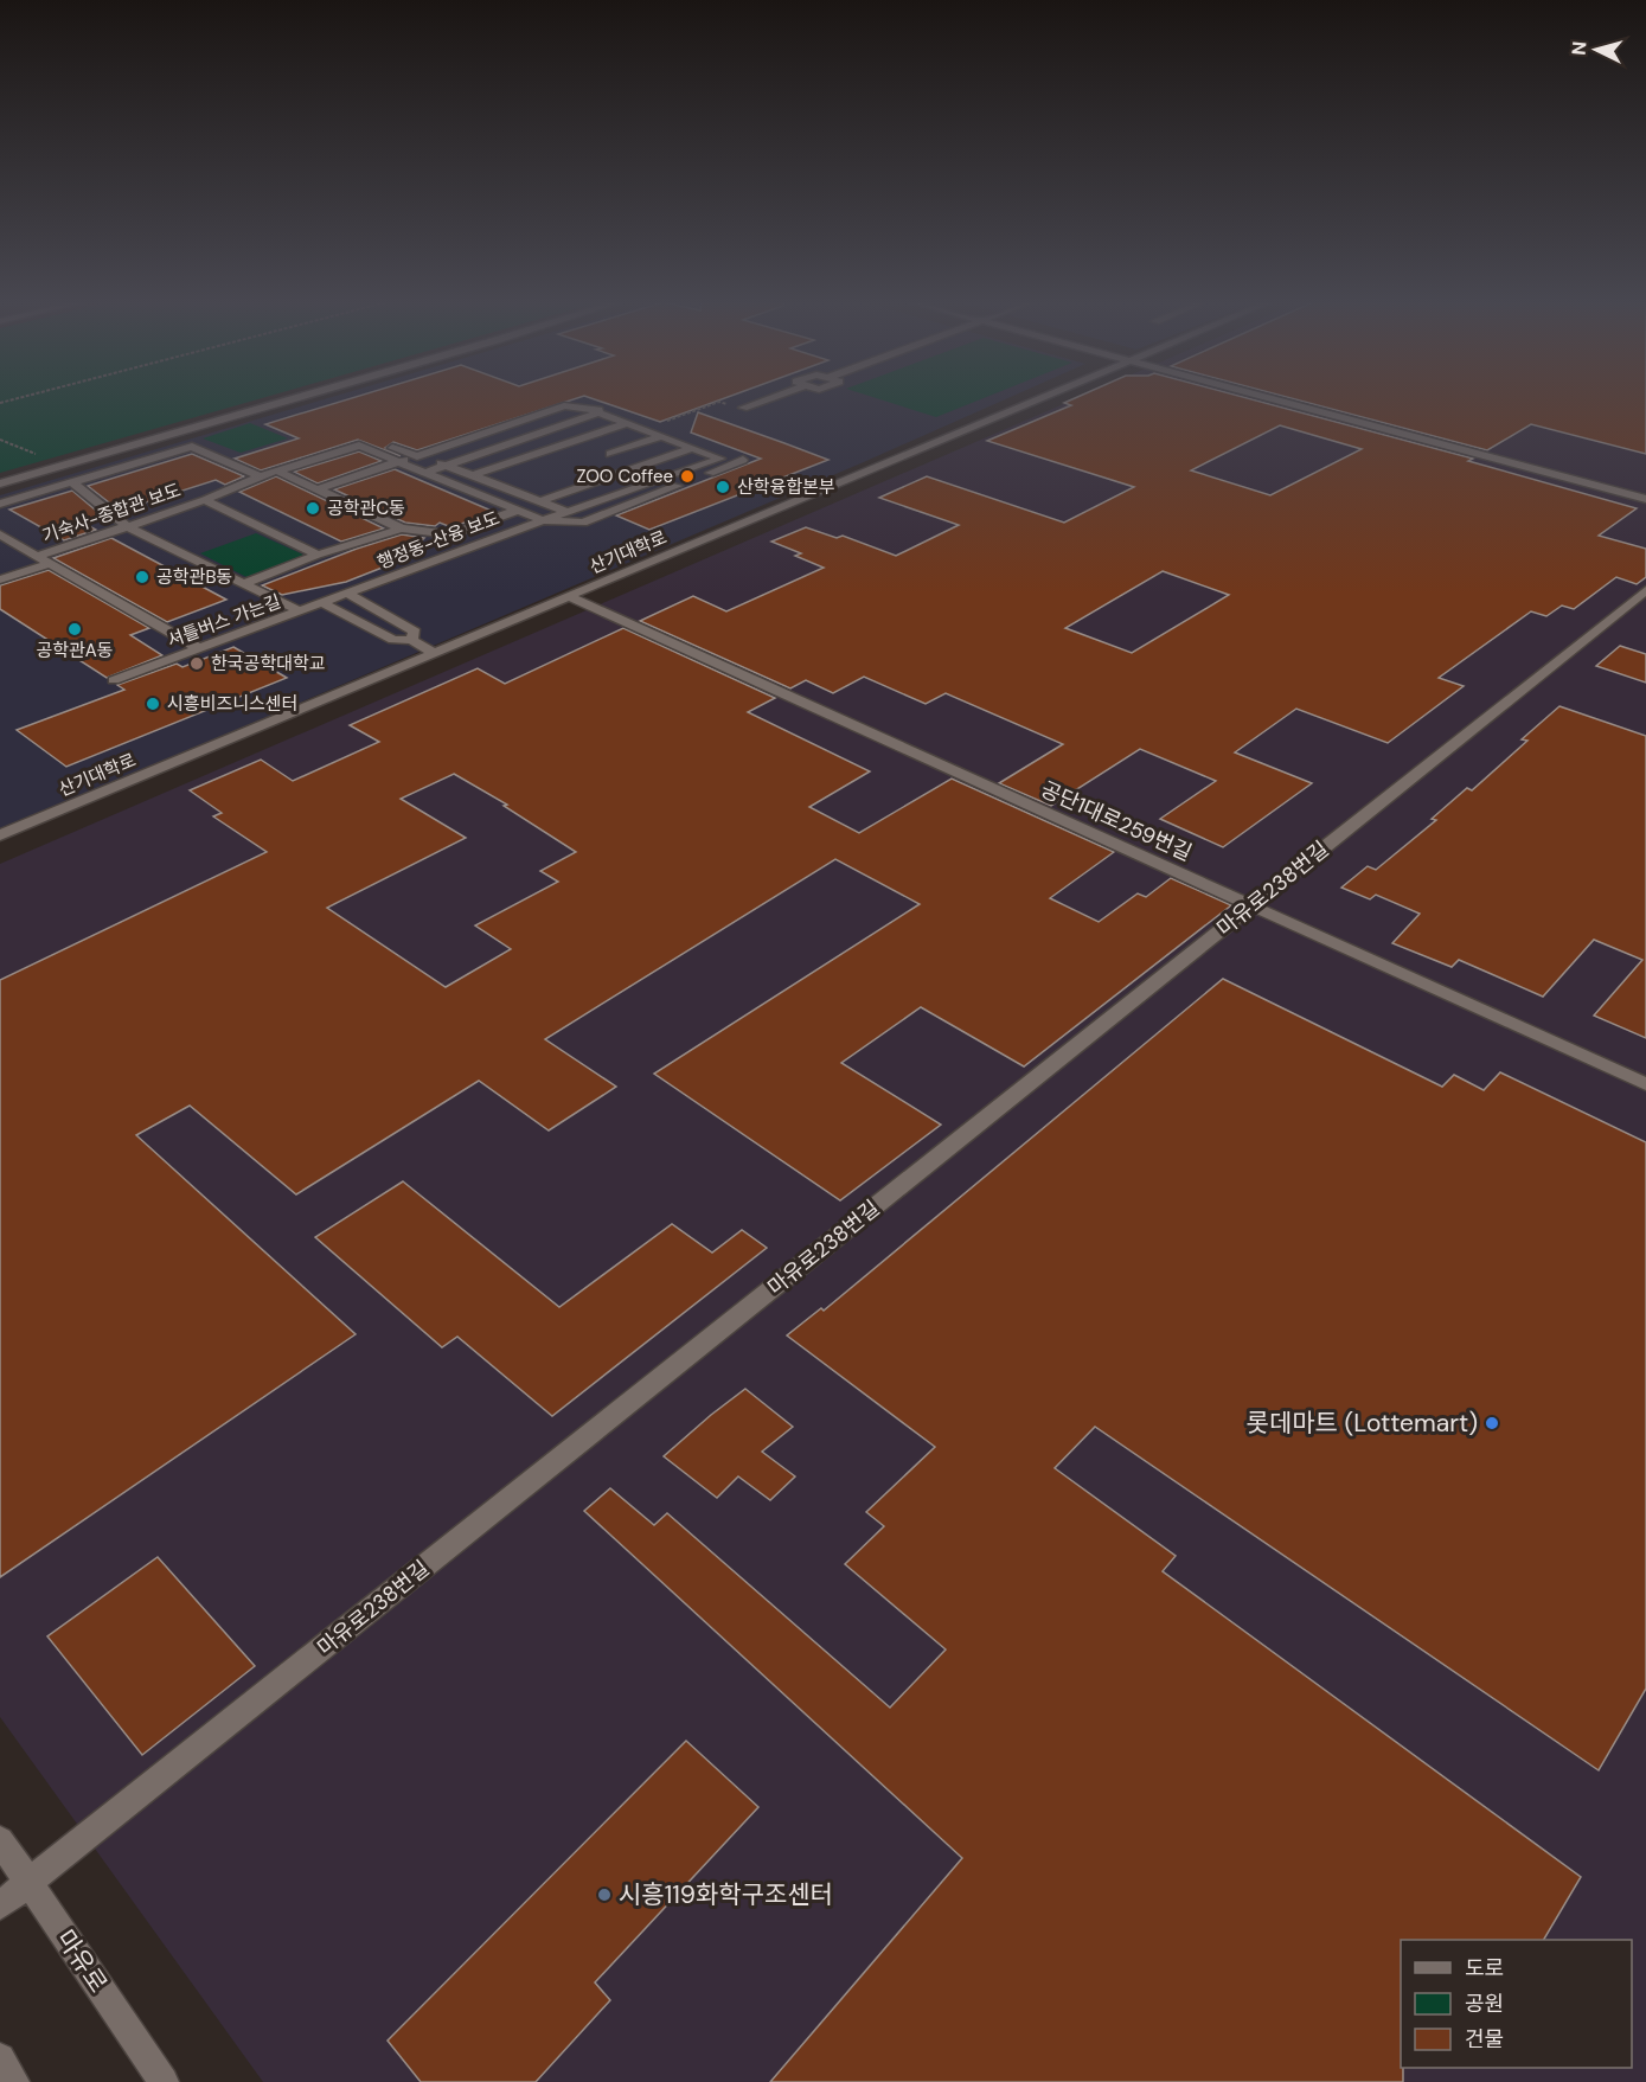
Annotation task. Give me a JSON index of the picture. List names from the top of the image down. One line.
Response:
{"streets":{"street":["기숙사-종합관 보도","행정동-산융 보도","산기대학로","셔틀버스 가는길","공단1대로259번길","마유로238번길","마유로"]},"crossings":[["행정동-산융 보도","셔틀버스 가는길"],["산기대학로","공단1대로259번길"],["공단1대로259번길","마유로238번길"],["마유로238번길","마유로"]],"places":["ZOO Coffee","산학융합본부","공학관C동","공학관B동","공학관A동","한국공학대학교","시흥비즈니스센터","롯데마트 (Lottemart)","시흥119화학구조센터"],"legend":["도로","공원","건물"],"north":"left"}
